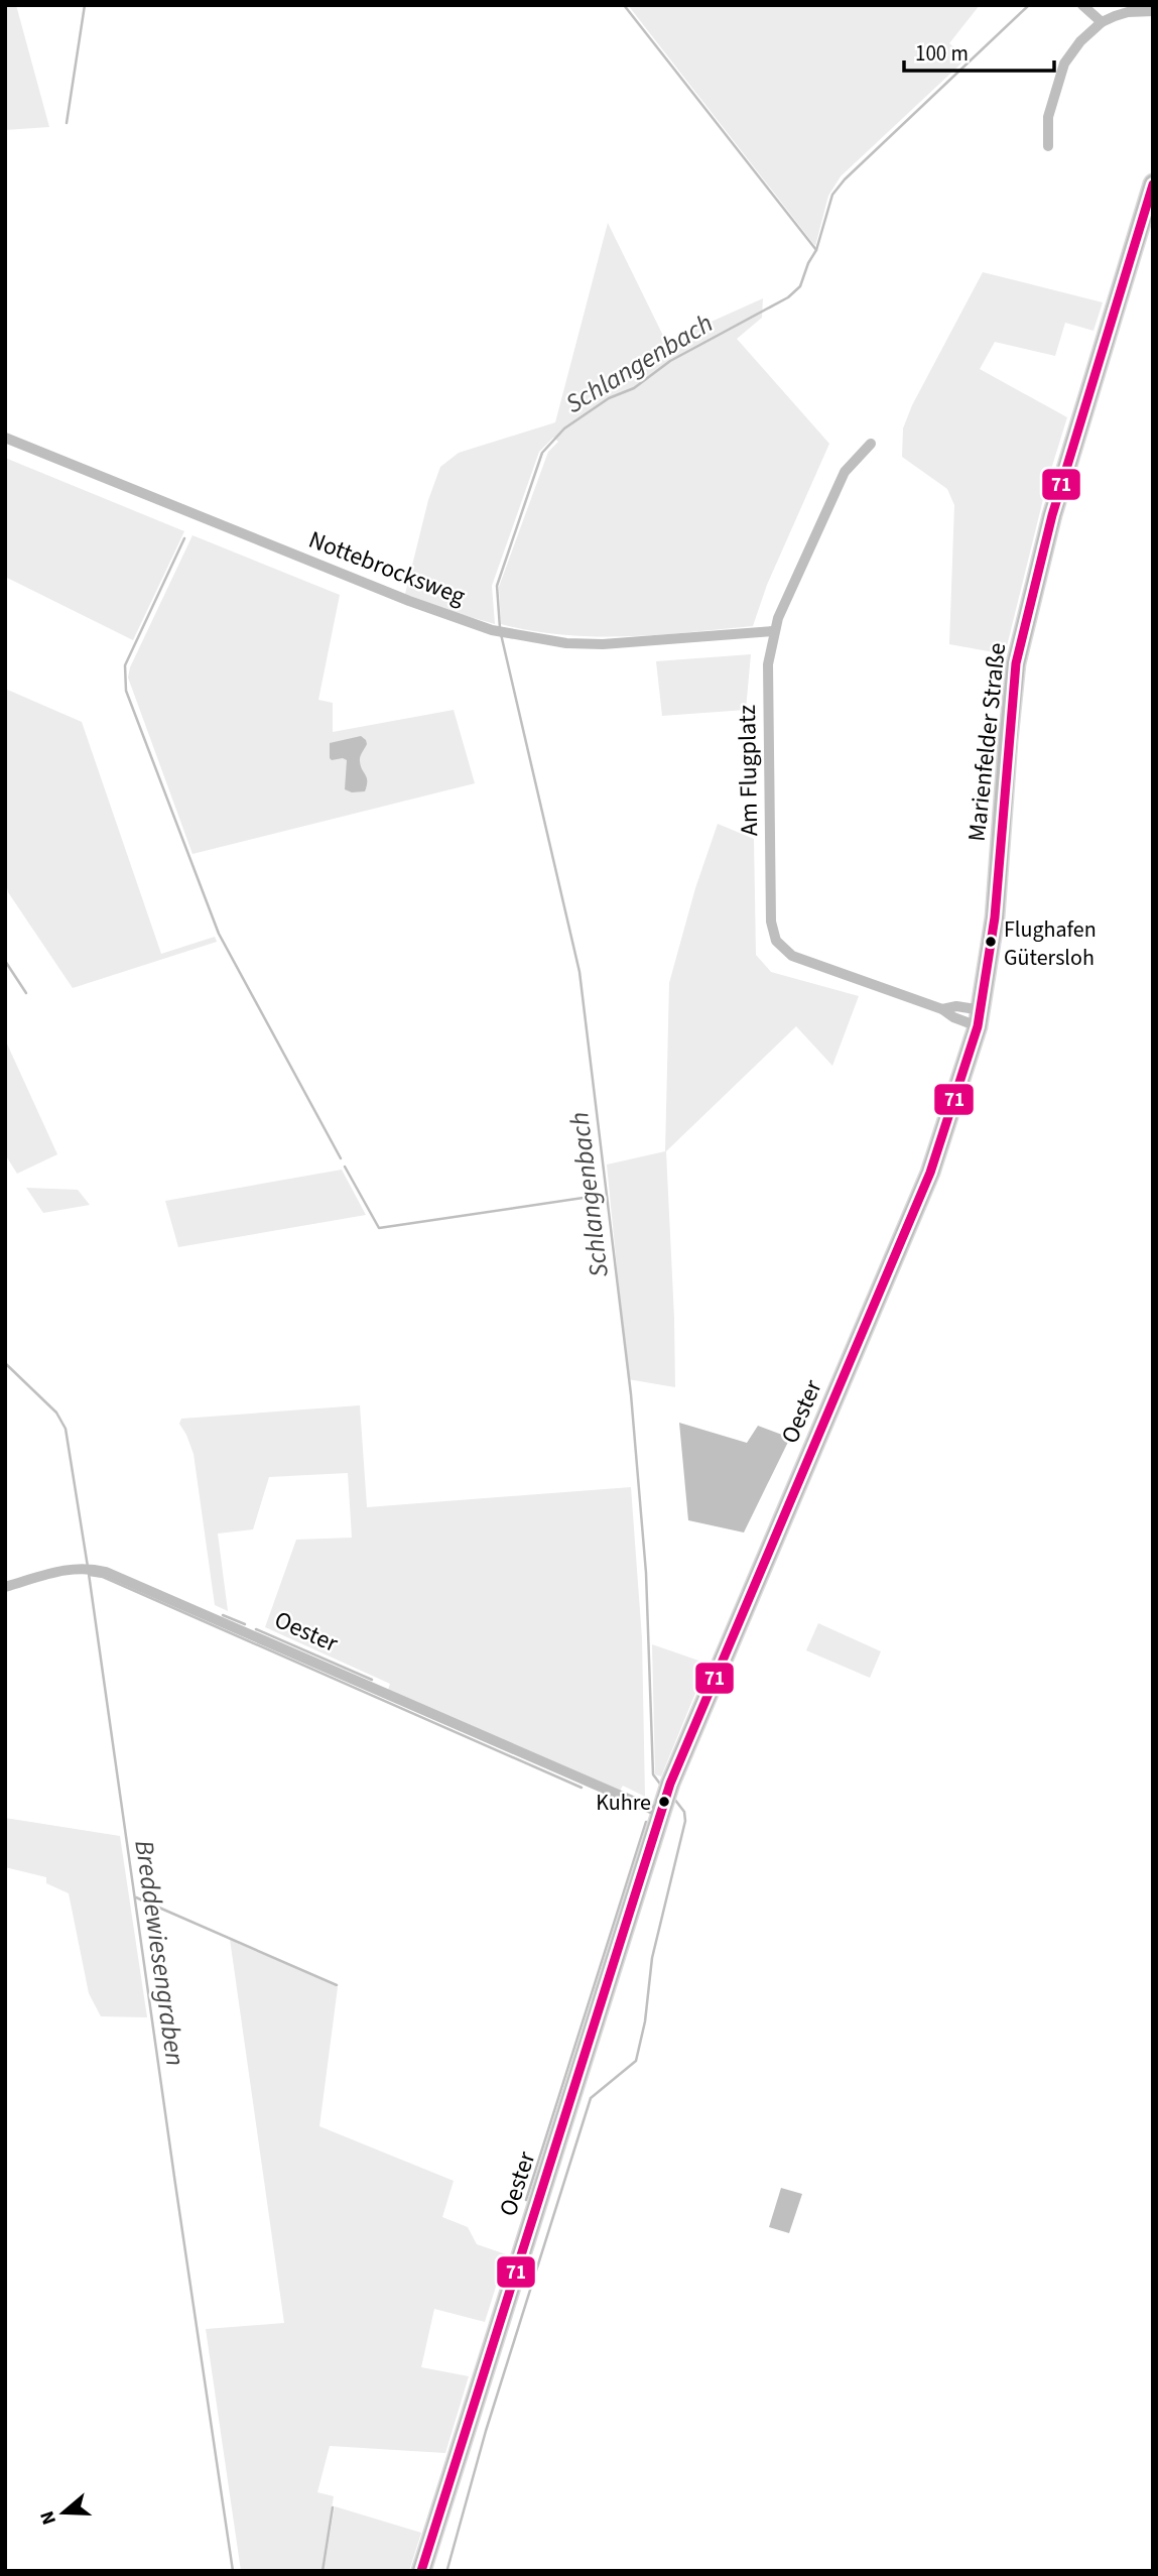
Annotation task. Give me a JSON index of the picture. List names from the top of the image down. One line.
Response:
{"streets":{"main road":["Marienfelder Straße","Oester"],"street":["Nottebrocksweg","Am Flugplatz"]},"crossings":[["Nottebrocksweg","Am Flugplatz"],["Marienfelder Straße","Am Flugplatz"],["Marienfelder Straße","Oester"],["Am Flugplatz","Oester"]],"water":["Schlangenbach","Breddewiesengraben"],"places":["Flughafen Gütersloh","Kuhre"],"lines":["transit line 71"],"scale_bar":"100 m","north":"left"}
